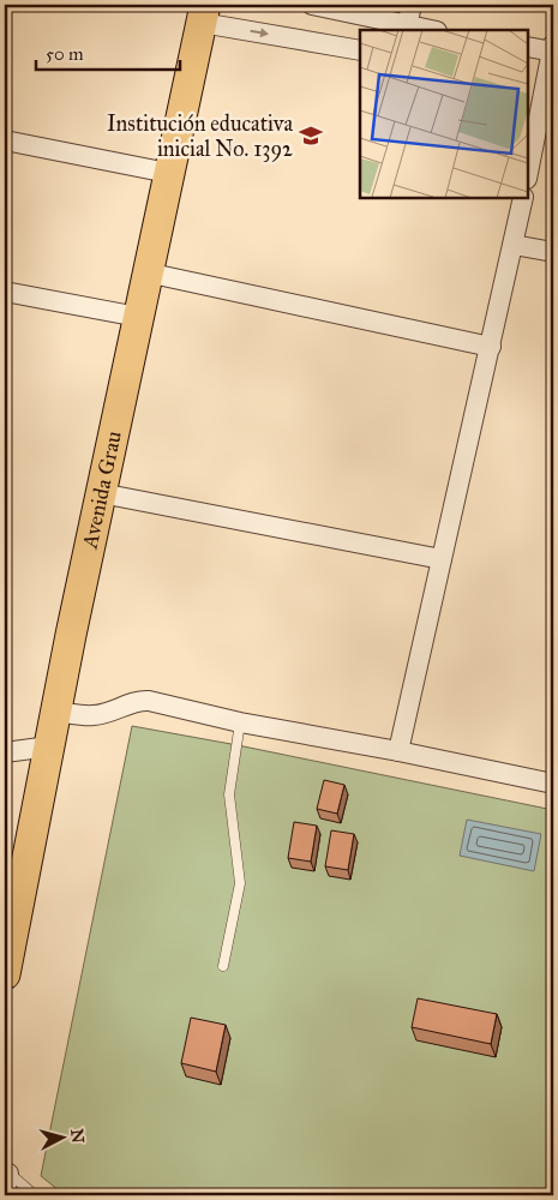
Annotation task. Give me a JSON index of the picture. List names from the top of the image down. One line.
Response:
{"streets":{"main road":["Avenida Grau"]},"places":{"school or university":["Institución educativa inicial No. 1392"]},"scale_bar":"50 m","north":"right"}
